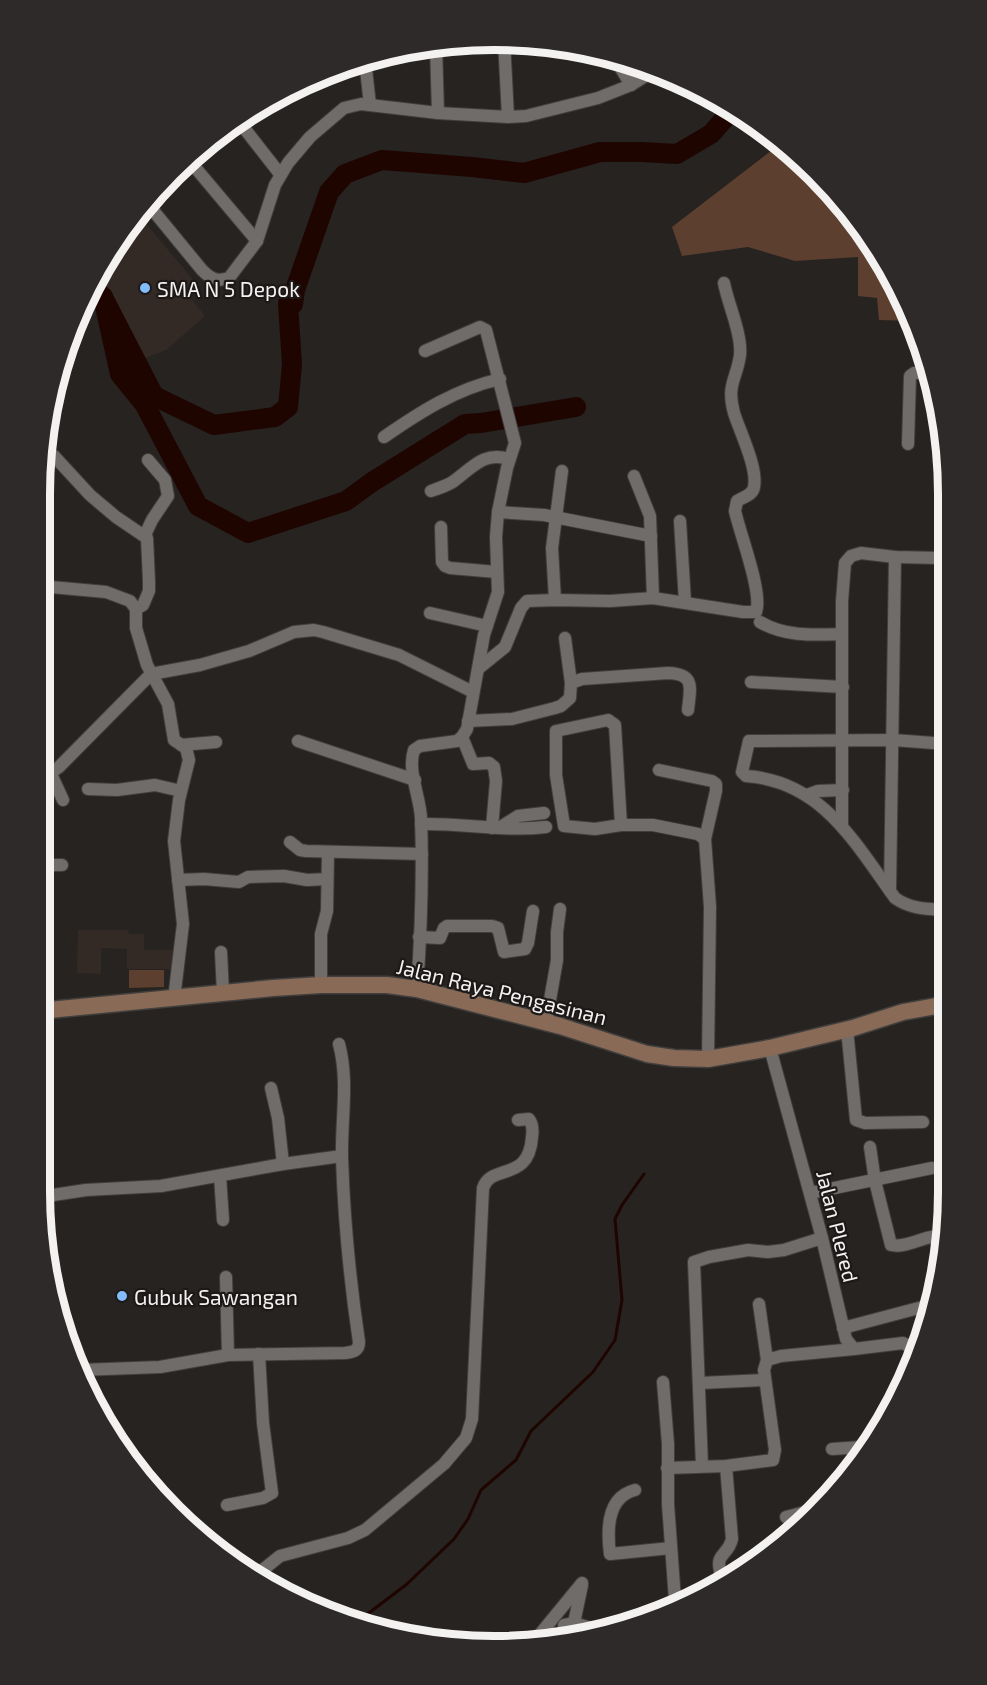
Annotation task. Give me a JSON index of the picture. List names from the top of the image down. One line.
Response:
{"streets":{"main road":["Jalan Raya Pengasinan"],"street":["Jalan Plered"]},"crossings":[["Jalan Raya Pengasinan","Jalan Plered"]],"places":["SMA N 5 Depok","Gubuk Sawangan"]}
